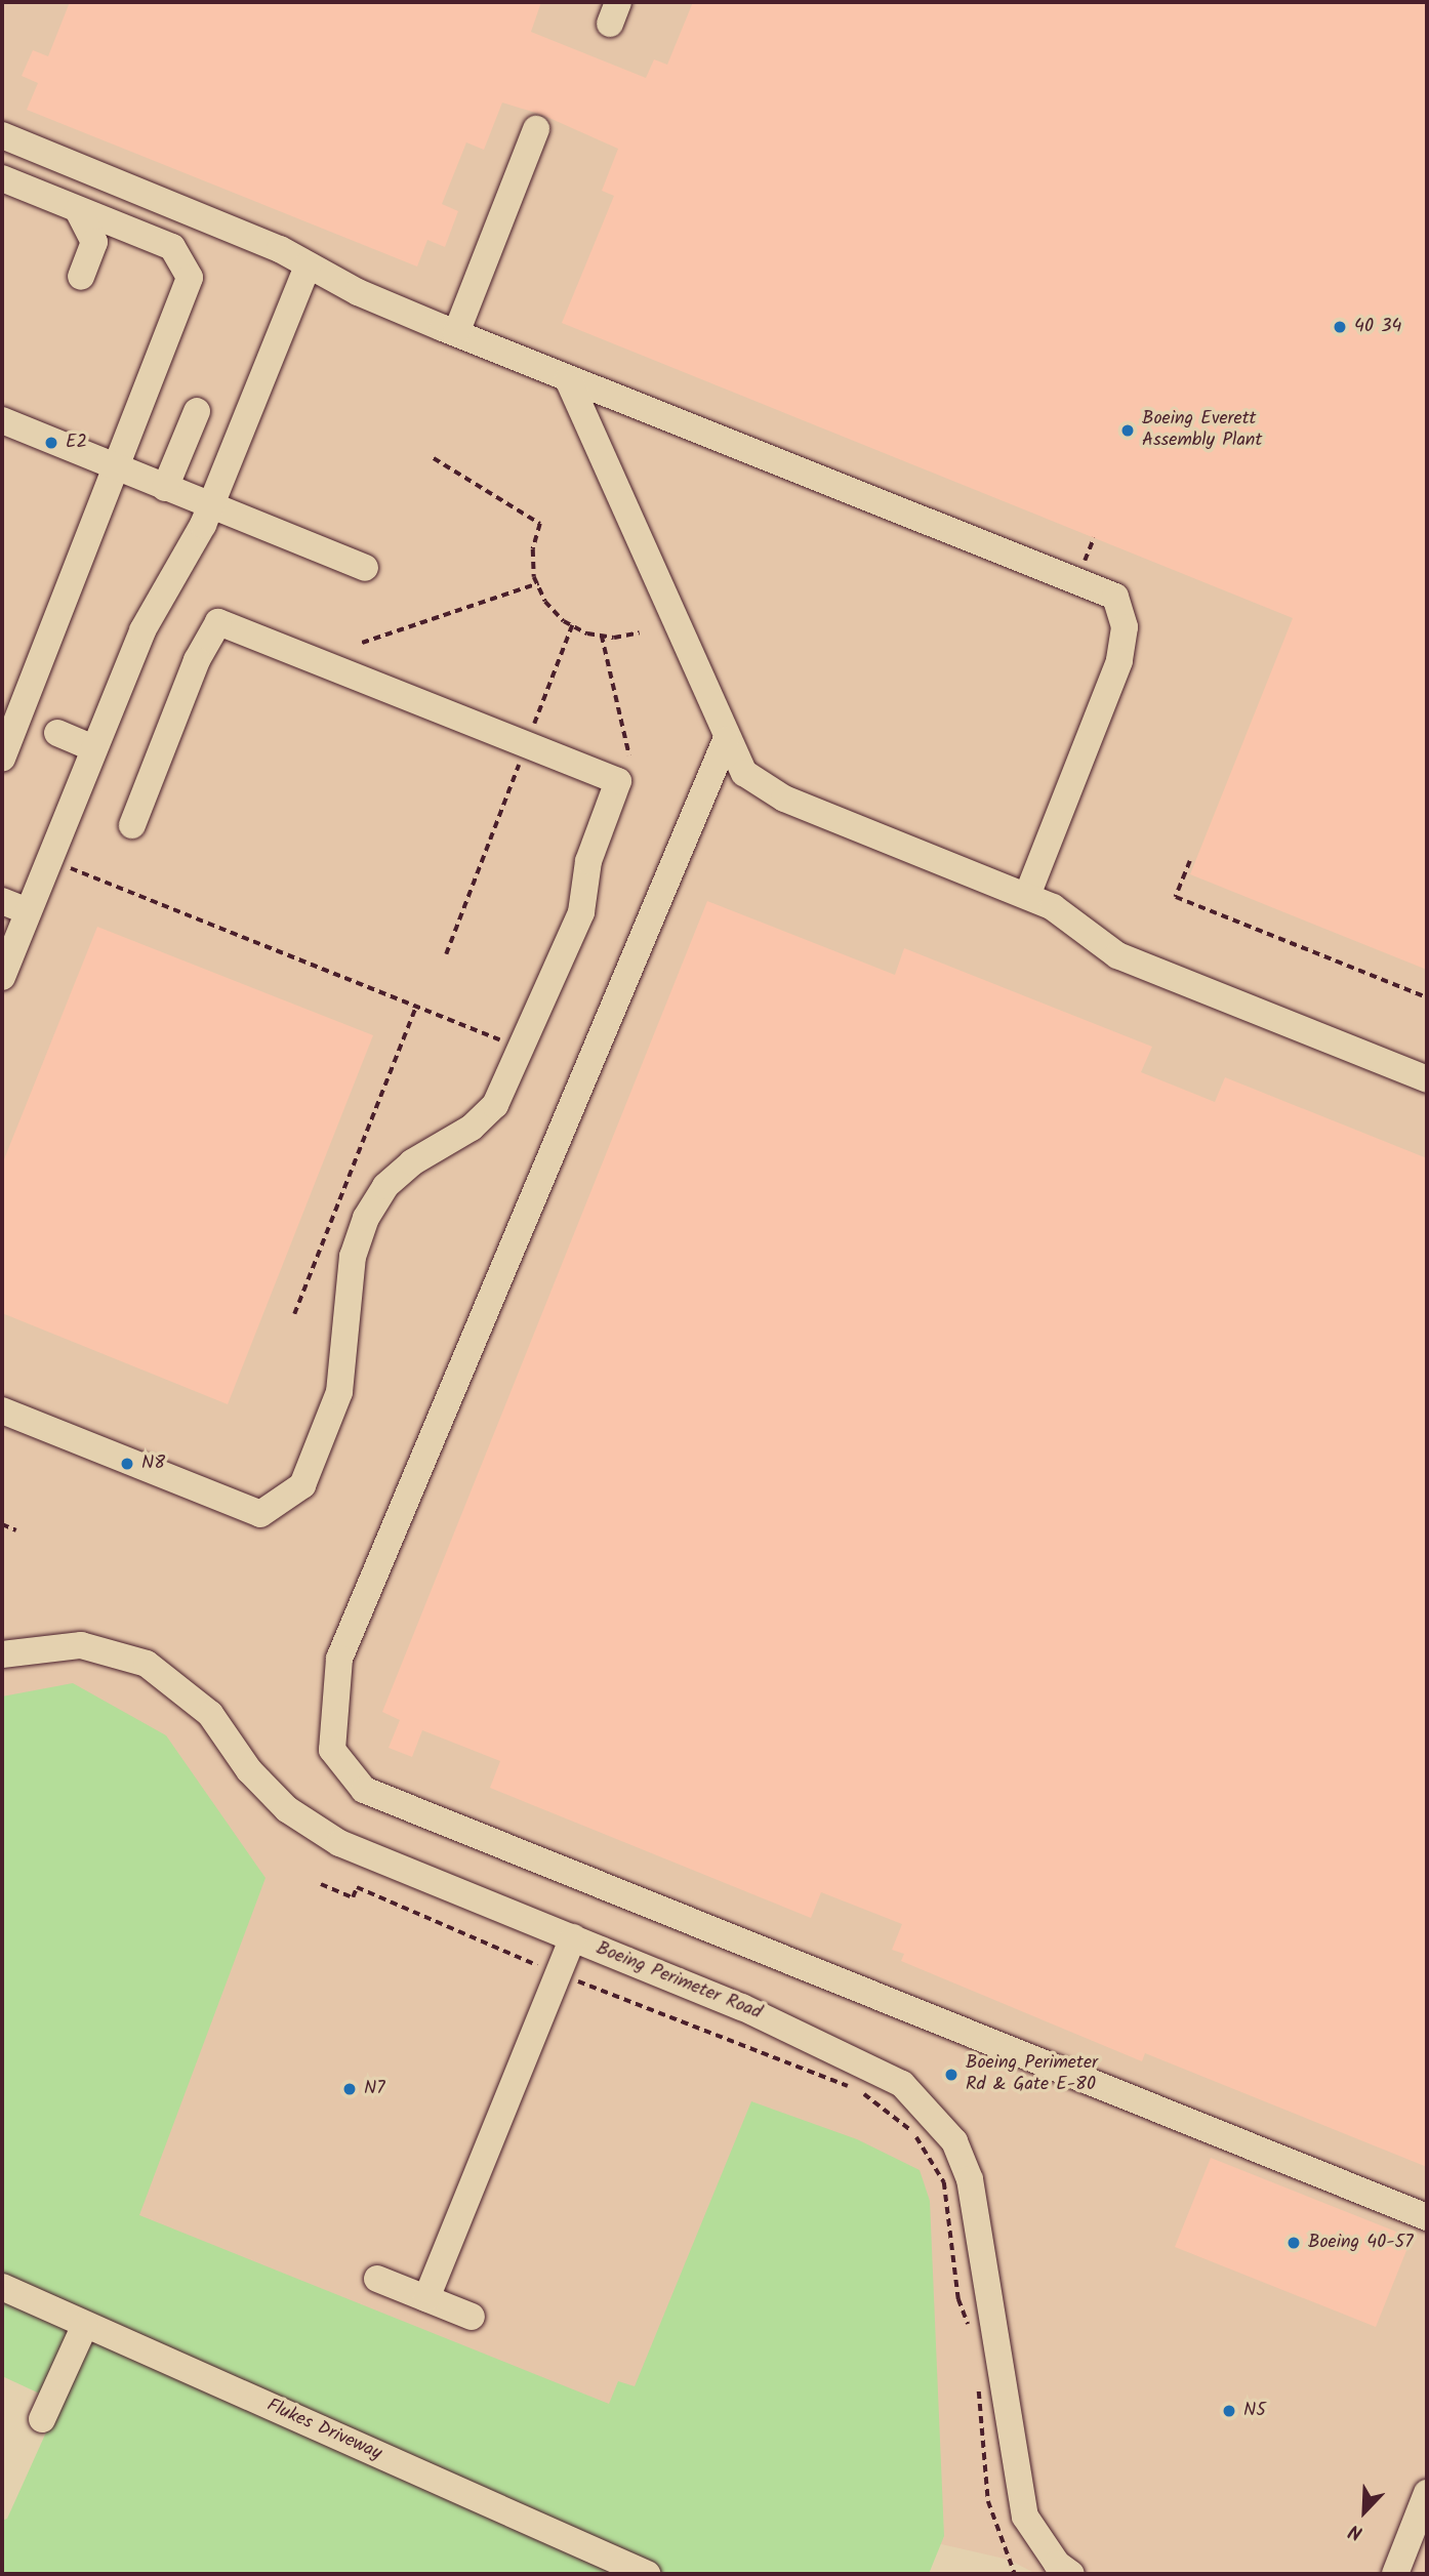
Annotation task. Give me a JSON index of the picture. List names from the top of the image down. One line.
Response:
{"streets":{"street":["Boeing Perimeter Road","Flukes Driveway"]},"places":["40 34","Boeing Everett Assembly Plant","E2","N8","Boeing Perimeter Rd & Gate E-80","N7","Boeing 40-57","N5"],"north":"bottom left"}
